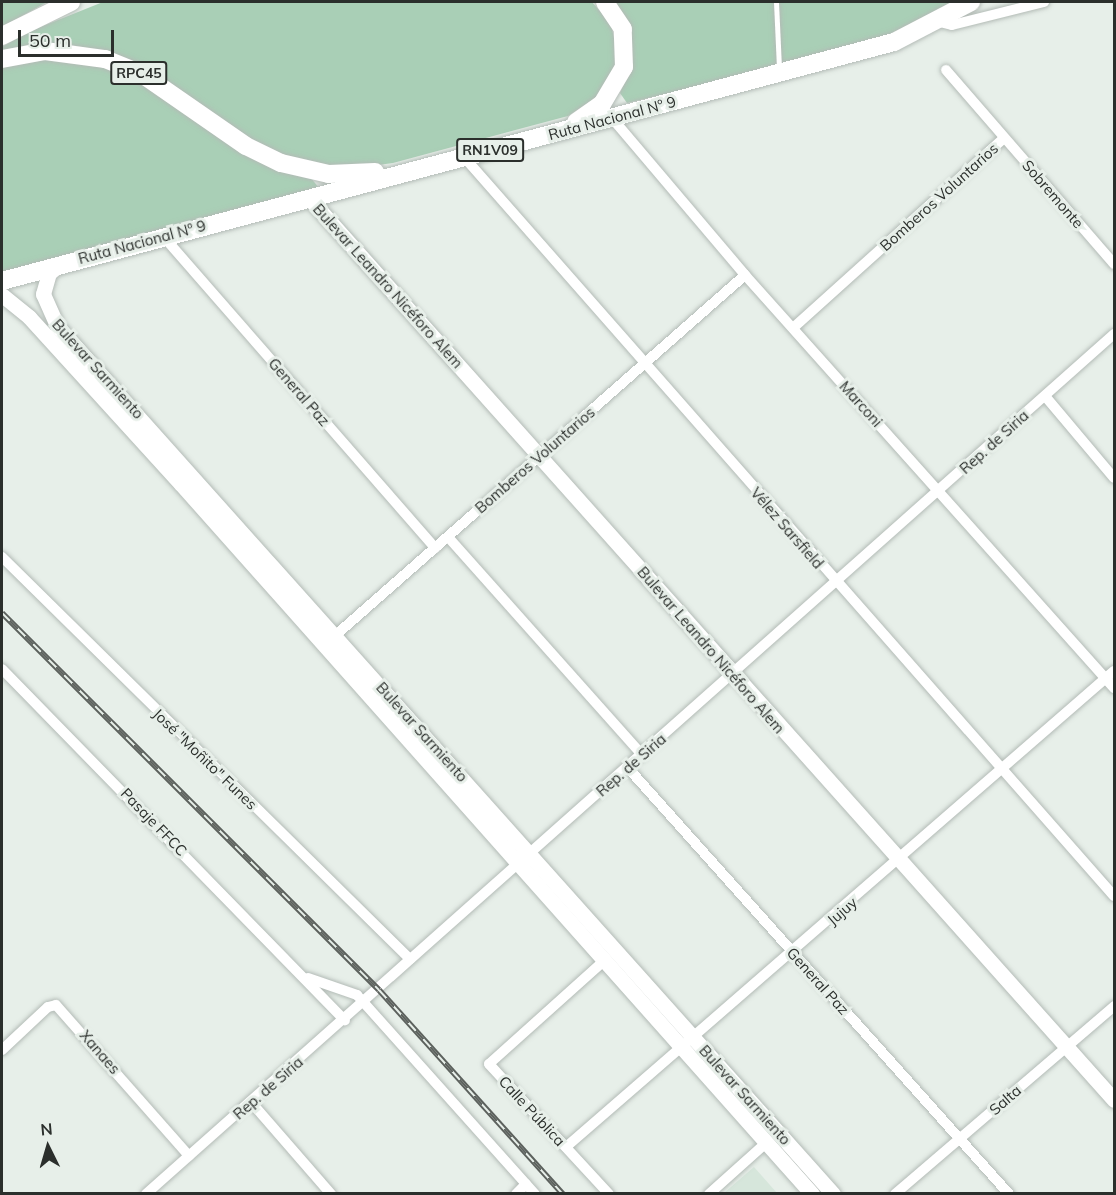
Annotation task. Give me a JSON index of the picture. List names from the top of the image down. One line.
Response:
{"streets":{"main road":["RPC45","Ruta Nacional Nº 9","RN1V09","Bulevar Leandro Nicéforo Alem","Bulevar Sarmiento"],"street":["Sobremonte","Bomberos Voluntarios","General Paz","Marconi","Rep. de Siria","Vélez Sarsfield","José \"Moñito\" Funes","Pasaje FFCC","Jujuy","Xanaes","Salta","Calle Pública"]},"crossings":[["RPC45","Ruta Nacional Nº 9"],["Ruta Nacional Nº 9","RN1V09"],["Ruta Nacional Nº 9","Bulevar Leandro Nicéforo Alem"],["Ruta Nacional Nº 9","Bulevar Sarmiento"],["Ruta Nacional Nº 9","General Paz"],["Ruta Nacional Nº 9","Marconi"],["Ruta Nacional Nº 9","Vélez Sarsfield"],["Sobremonte","Bomberos Voluntarios"],["Bomberos Voluntarios","Bulevar Leandro Nicéforo Alem"],["Bomberos Voluntarios","Bulevar Sarmiento"],["Bomberos Voluntarios","General Paz"],["Bomberos Voluntarios","Marconi"],["Bomberos Voluntarios","Vélez Sarsfield"],["Bulevar Leandro Nicéforo Alem","Rep. de Siria"],["Bulevar Leandro Nicéforo Alem","Jujuy"],["Bulevar Leandro Nicéforo Alem","Salta"],["Bulevar Sarmiento","Rep. de Siria"],["Bulevar Sarmiento","Jujuy"],["Bulevar Sarmiento","Calle Pública"],["General Paz","Rep. de Siria"],["General Paz","Jujuy"],["General Paz","Salta"],["Marconi","Rep. de Siria"],["Marconi","Jujuy"],["Rep. de Siria","Vélez Sarsfield"],["Rep. de Siria","José \"Moñito\" Funes"],["Rep. de Siria","Pasaje FFCC"],["Rep. de Siria","Xanaes"],["Vélez Sarsfield","Jujuy"],["Jujuy","Calle Pública"]],"scale_bar":"50 m","north":"top"}
